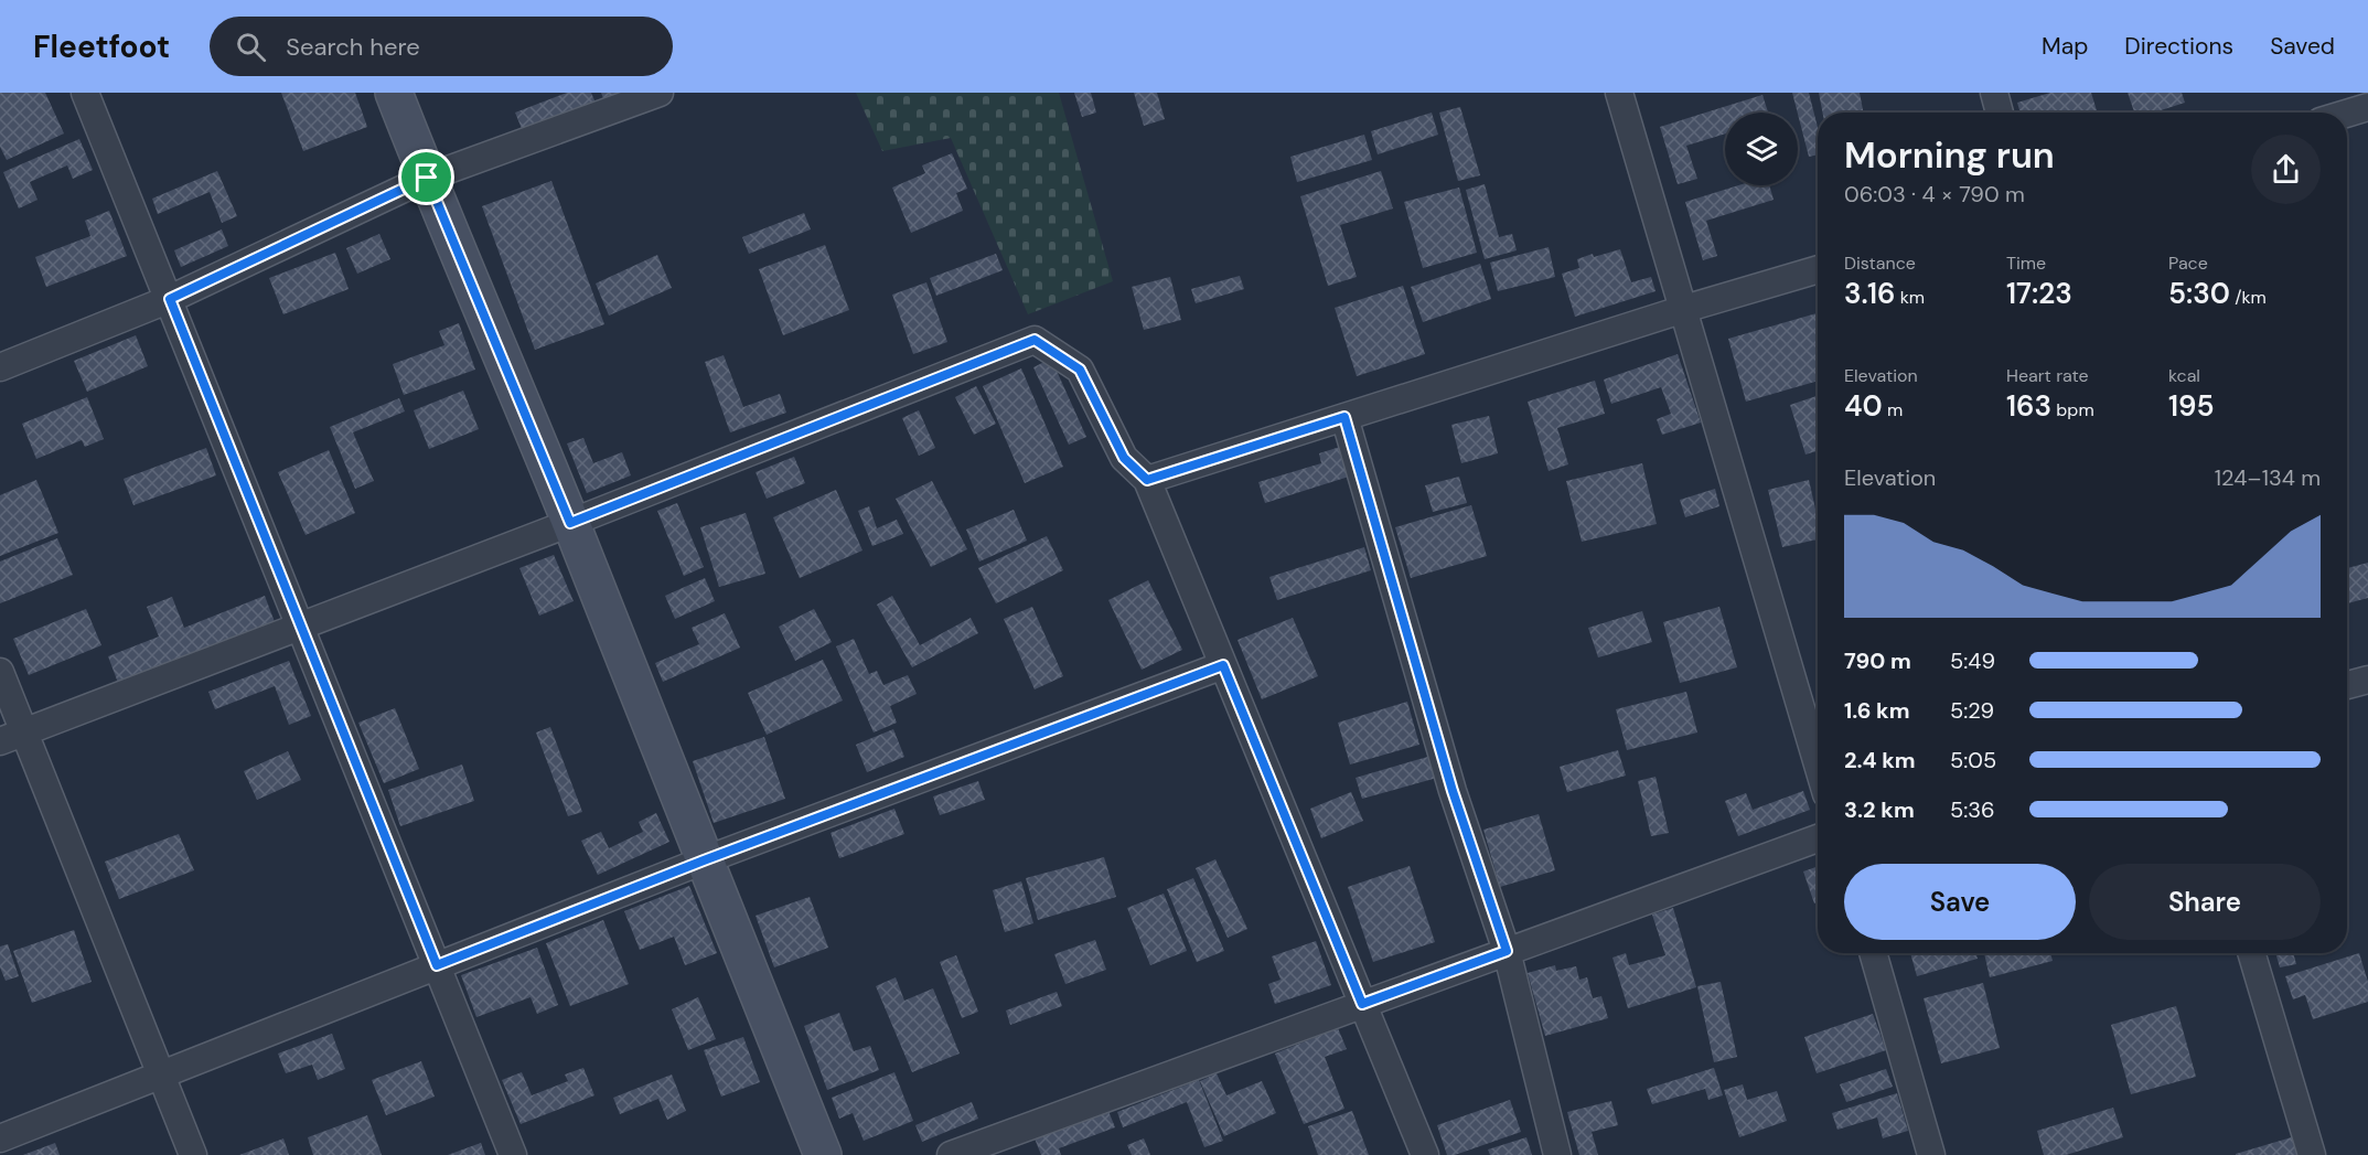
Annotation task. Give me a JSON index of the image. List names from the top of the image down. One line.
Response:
{"page":{"header":"Fleetfoot","search":"Search here","nav":["Map","Directions","Saved"],"heading":["Morning run","06:03 · 4 × 790 m"],"stats":[["Distance","3.16 km"],["Time","17:23"],["Pace","5:30 /km"],["Elevation","40 m"],["Heart rate","163 bpm"],["kcal","195"]],"chart":["Elevation","124–134 m"],"list":[{"name":"790 m","note":"5:49"},{"name":"1.6 km","note":"5:29"},{"name":"2.4 km","note":"5:05"},{"name":"3.2 km","note":"5:36"}],"buttons":["Save","Share"]}}
